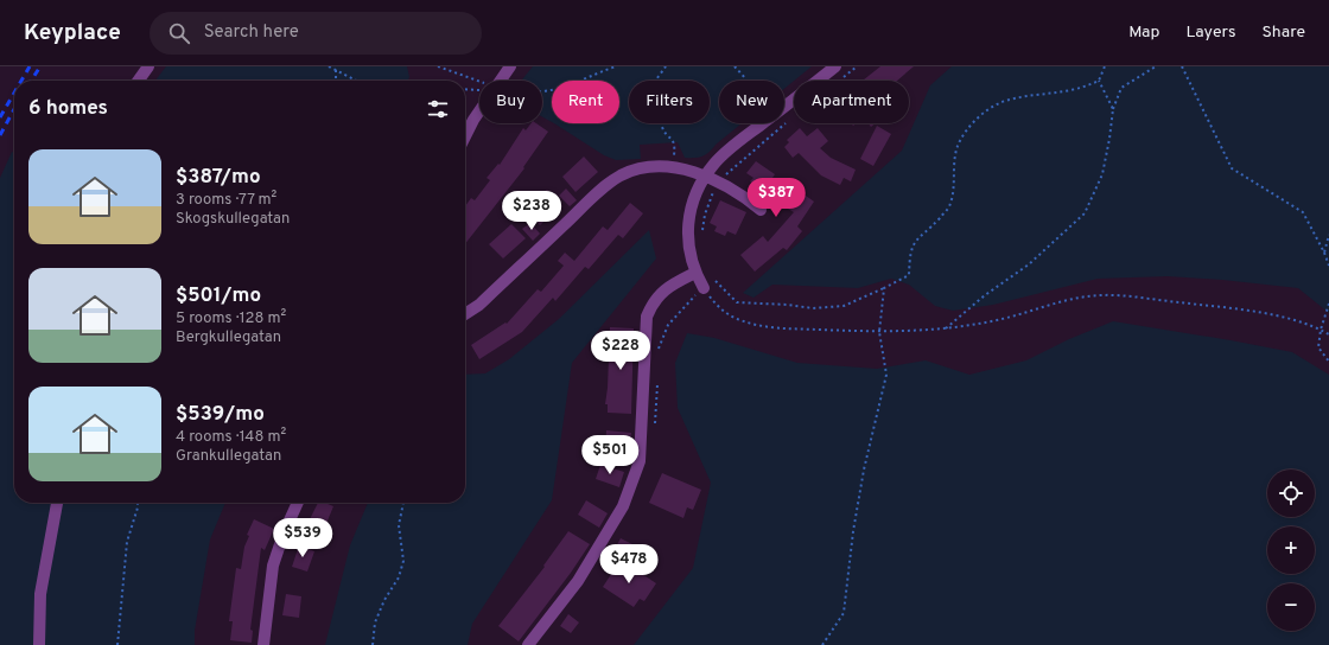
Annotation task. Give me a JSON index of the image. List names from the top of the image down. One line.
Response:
{"page":{"header":"Keyplace","search":"Search here","nav":["Map","Layers","Share"],"chip":["Buy","Rent","Filters","New","Apartment"],"heading":"6 homes","list":[{"name":"$387/mo","note":"3 rooms · 77 m² · Skogskullegatan"},{"name":"$501/mo","note":"5 rooms · 128 m² · Bergkullegatan"},{"name":"$539/mo","note":"4 rooms · 148 m² · Grankullegatan"}],"price":["$387","$238","$228","$501","$539","$478"],"map_buttons":["+","−"]}}
